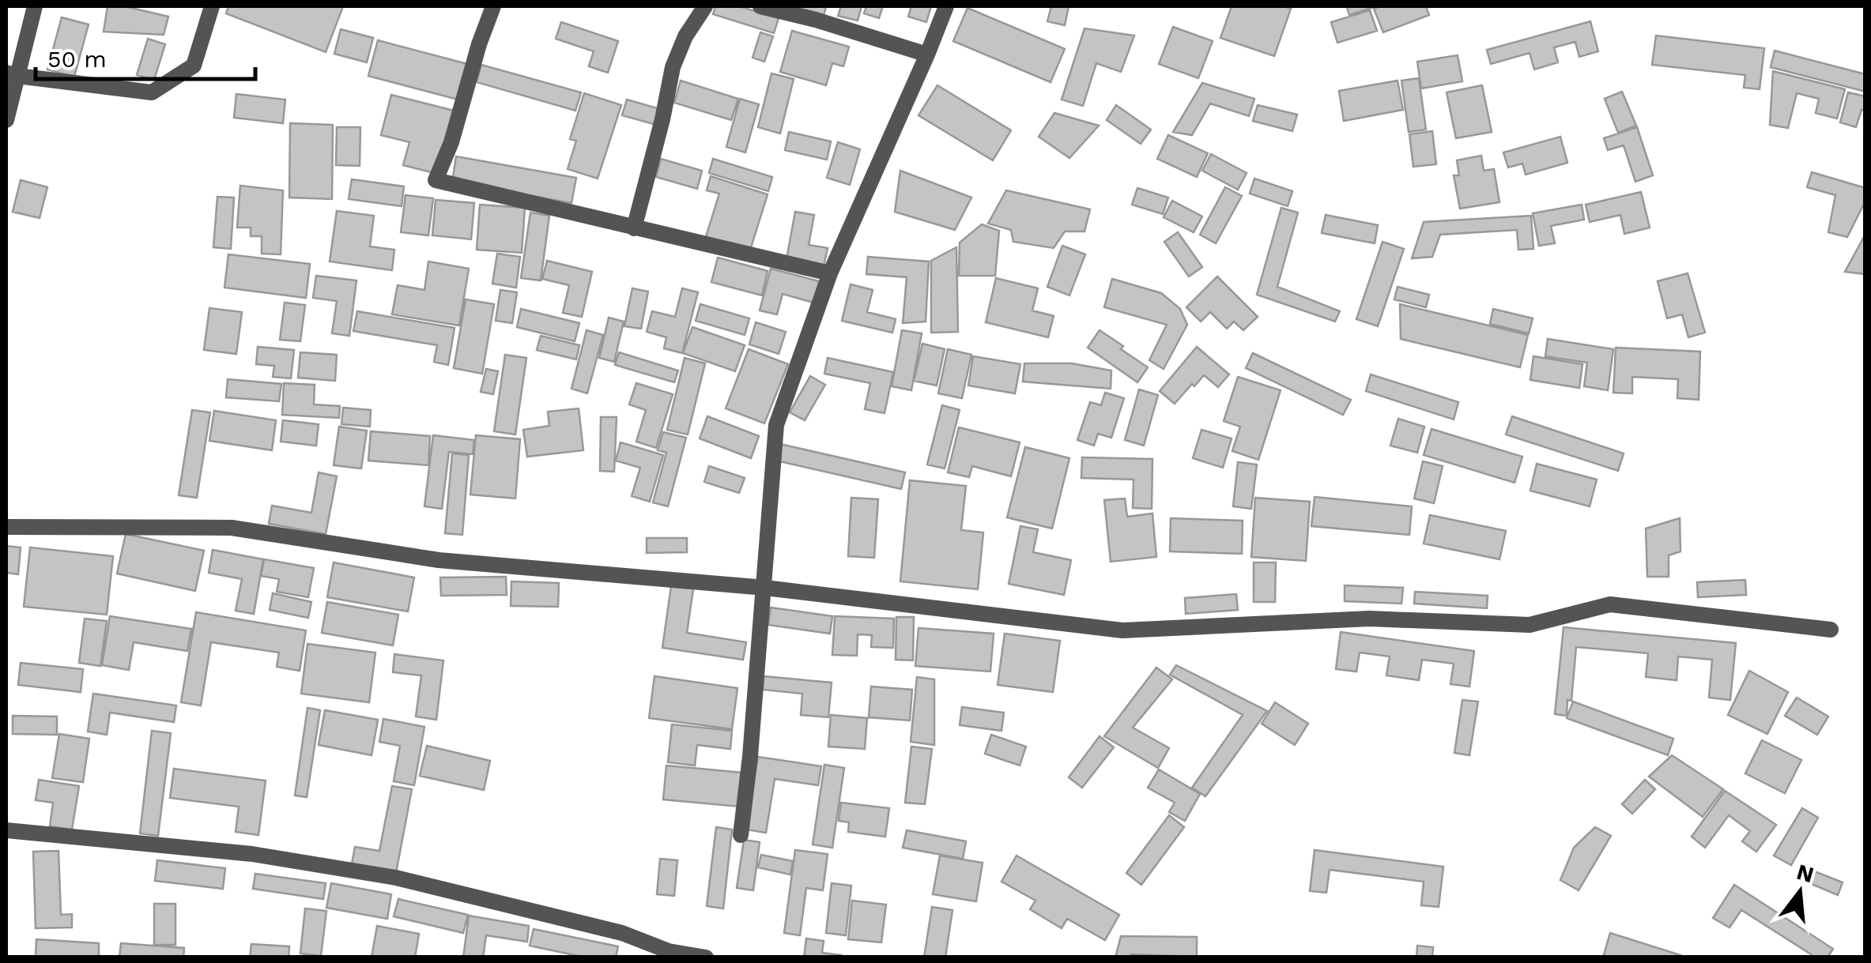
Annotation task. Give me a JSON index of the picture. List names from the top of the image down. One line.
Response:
{"scale_bar":"50 m","north":"top"}
